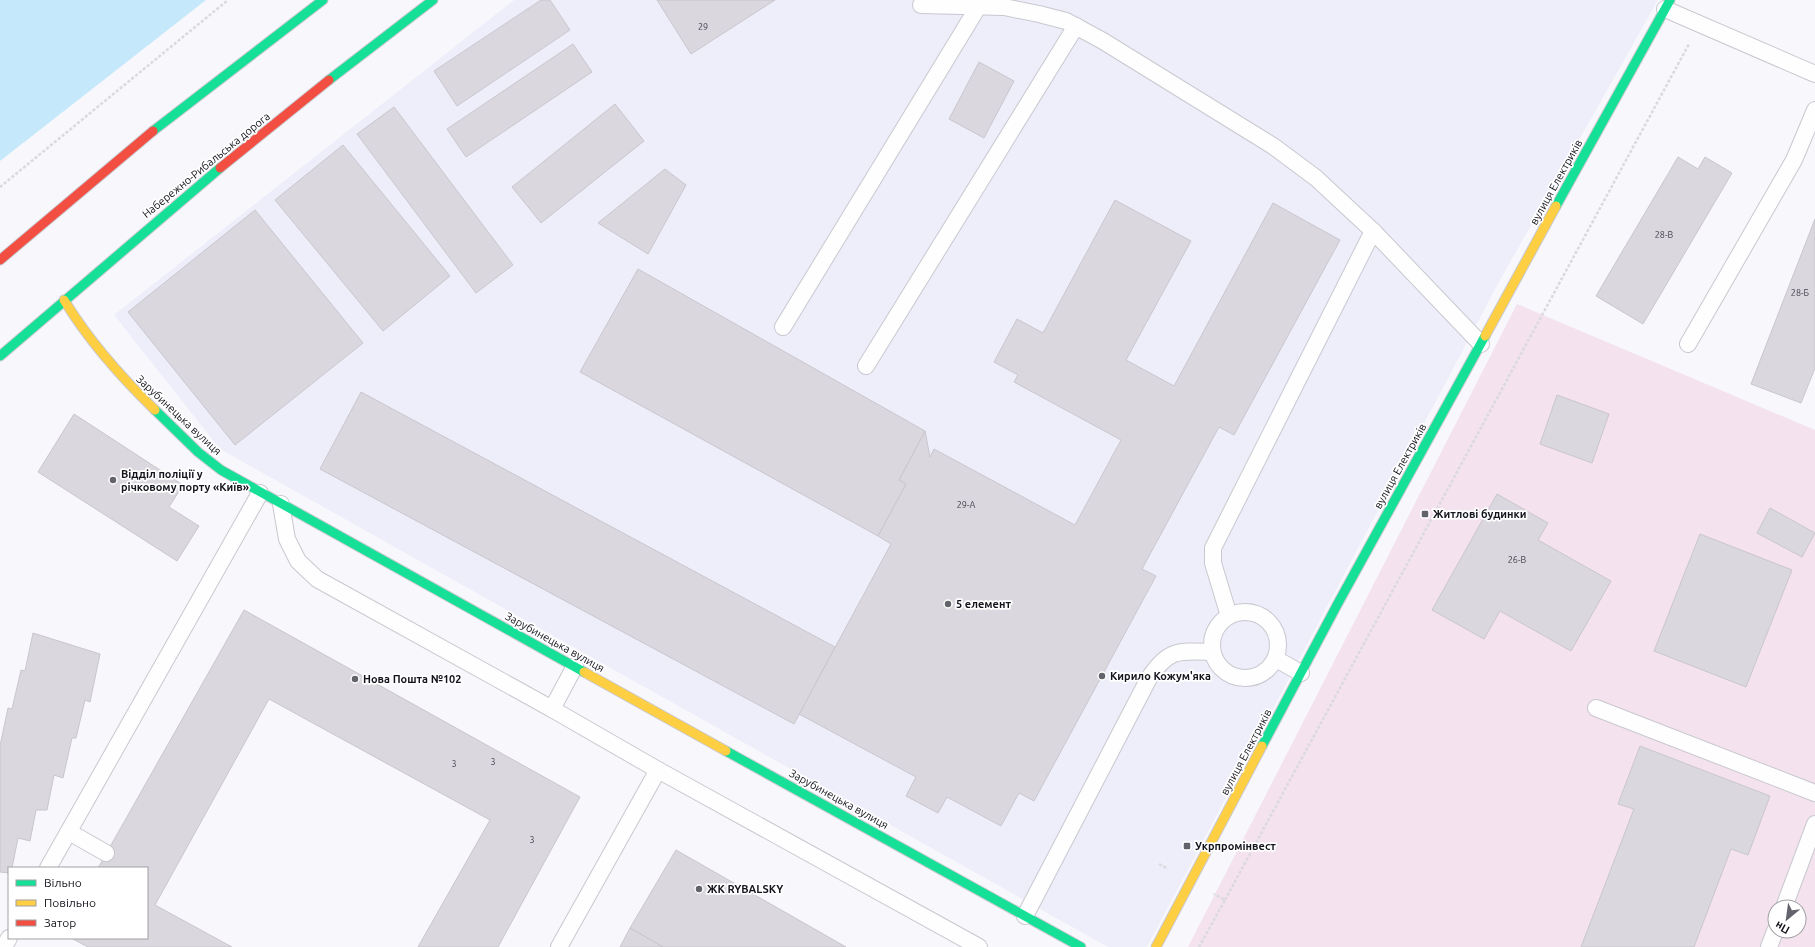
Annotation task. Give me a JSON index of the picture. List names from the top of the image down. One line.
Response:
{"streets":{"street":["Набережно-Рибальська дорога","вулиця Електриків","Зарубинецька вулиця"]},"crossings":[["Набережно-Рибальська дорога","Зарубинецька вулиця"]],"places":{"other":["Відділ поліції у річковому порту «Київ»","5 елемент","Кирило Кожум'яка","Нова Пошта №102","ЖК RYBALSKY"],"transit":["Житлові будинки","Укрпромінвест"]},"house_numbers":["29","28-В","28-Б","29-А","26-В","3","3","3"],"legend":["Вільно","Повільно","Затор"],"north":"bottom left"}
